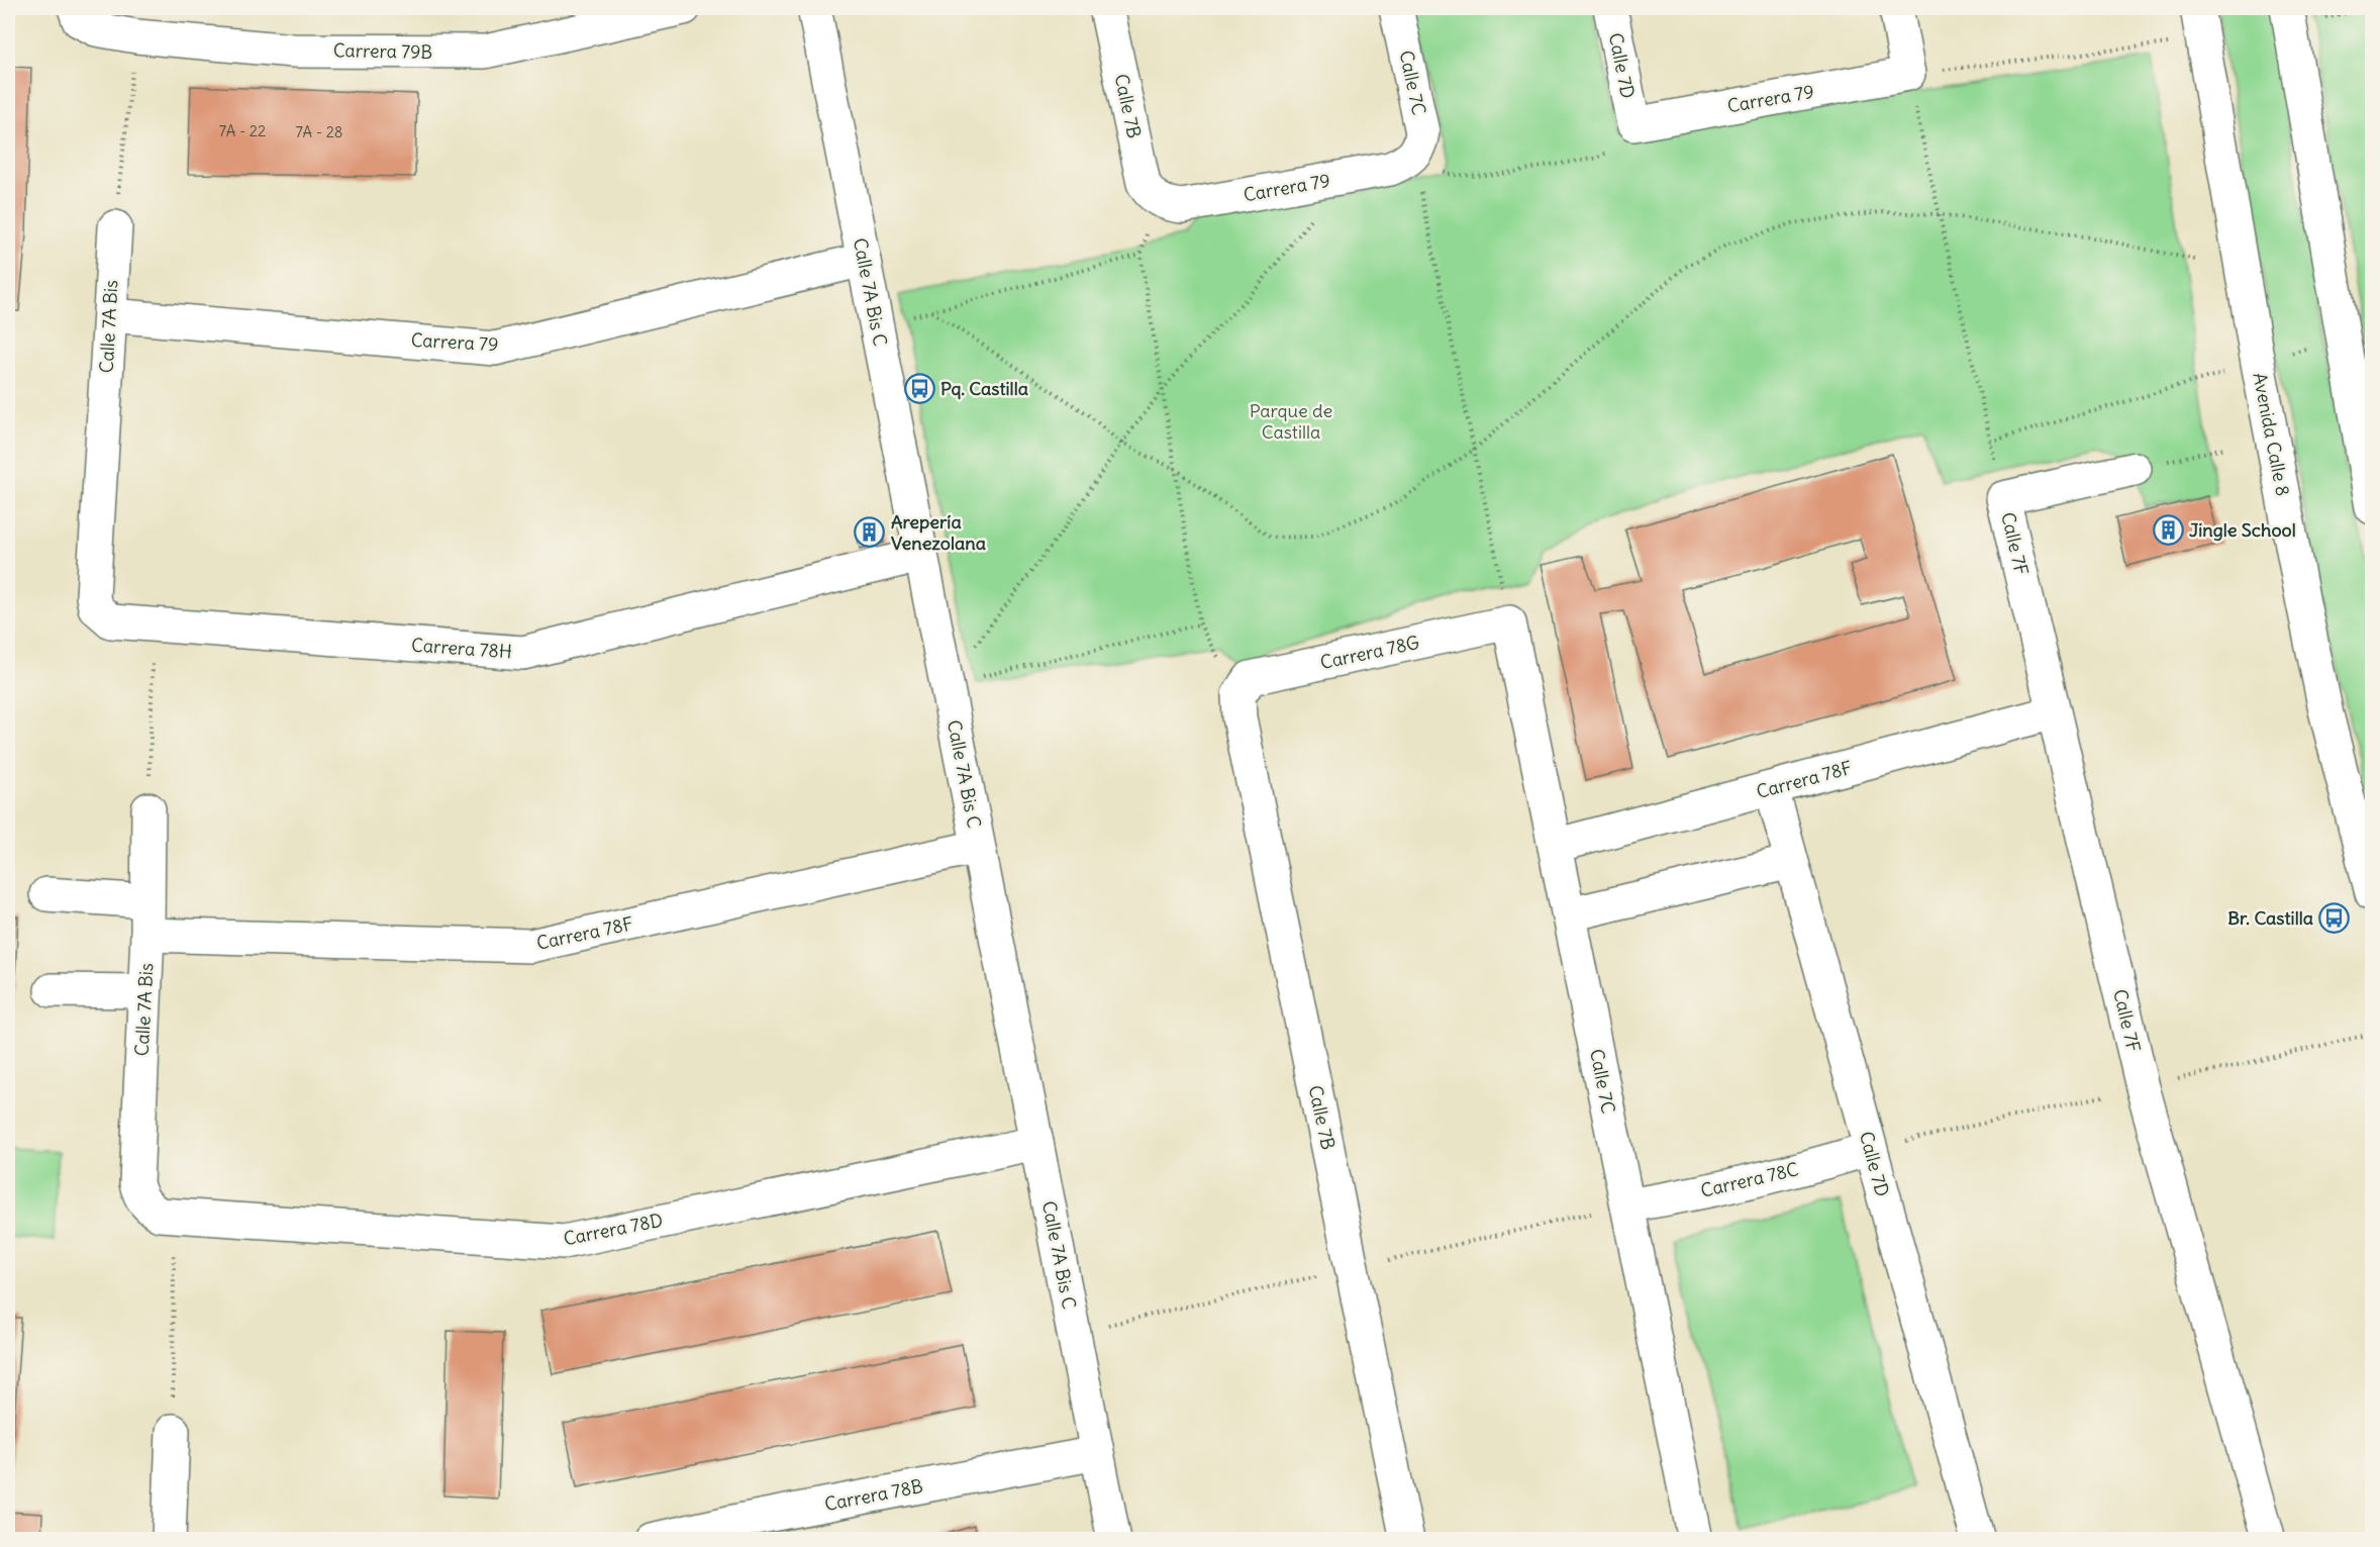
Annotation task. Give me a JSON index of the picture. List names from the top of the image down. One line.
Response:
{"streets":{"street":["Carrera 79B","Calle 7D","Calle 7C","Carrera 79","Calle 7B","Calle 7A Bis C","Calle 7A Bis","Avenida Calle 8","Calle 7F","Carrera 78H","Carrera 78G","Carrera 78F","Carrera 78C","Carrera 78D","Carrera 78B"]},"crossings":[["Calle 7D","Carrera 79"],["Calle 7D","Carrera 78F"],["Calle 7D","Carrera 78C"],["Calle 7C","Carrera 79"],["Calle 7C","Carrera 78G"],["Calle 7C","Carrera 78F"],["Calle 7C","Carrera 78C"],["Carrera 79","Calle 7B"],["Carrera 79","Calle 7A Bis C"],["Carrera 79","Calle 7A Bis"],["Calle 7B","Carrera 78G"],["Calle 7A Bis C","Carrera 78H"],["Calle 7A Bis C","Carrera 78F"],["Calle 7A Bis C","Carrera 78D"],["Calle 7A Bis C","Carrera 78B"],["Calle 7A Bis","Carrera 78H"],["Calle 7A Bis","Carrera 78F"],["Calle 7A Bis","Carrera 78D"],["Calle 7F","Carrera 78F"]],"parks":["Parque de Castilla"],"places":{"bus stop":["Pq. Castilla","Br. Castilla"],"building":["Jingle School","Arepería Venezolana"]},"house_numbers":["7A - 22","7A - 28"]}
